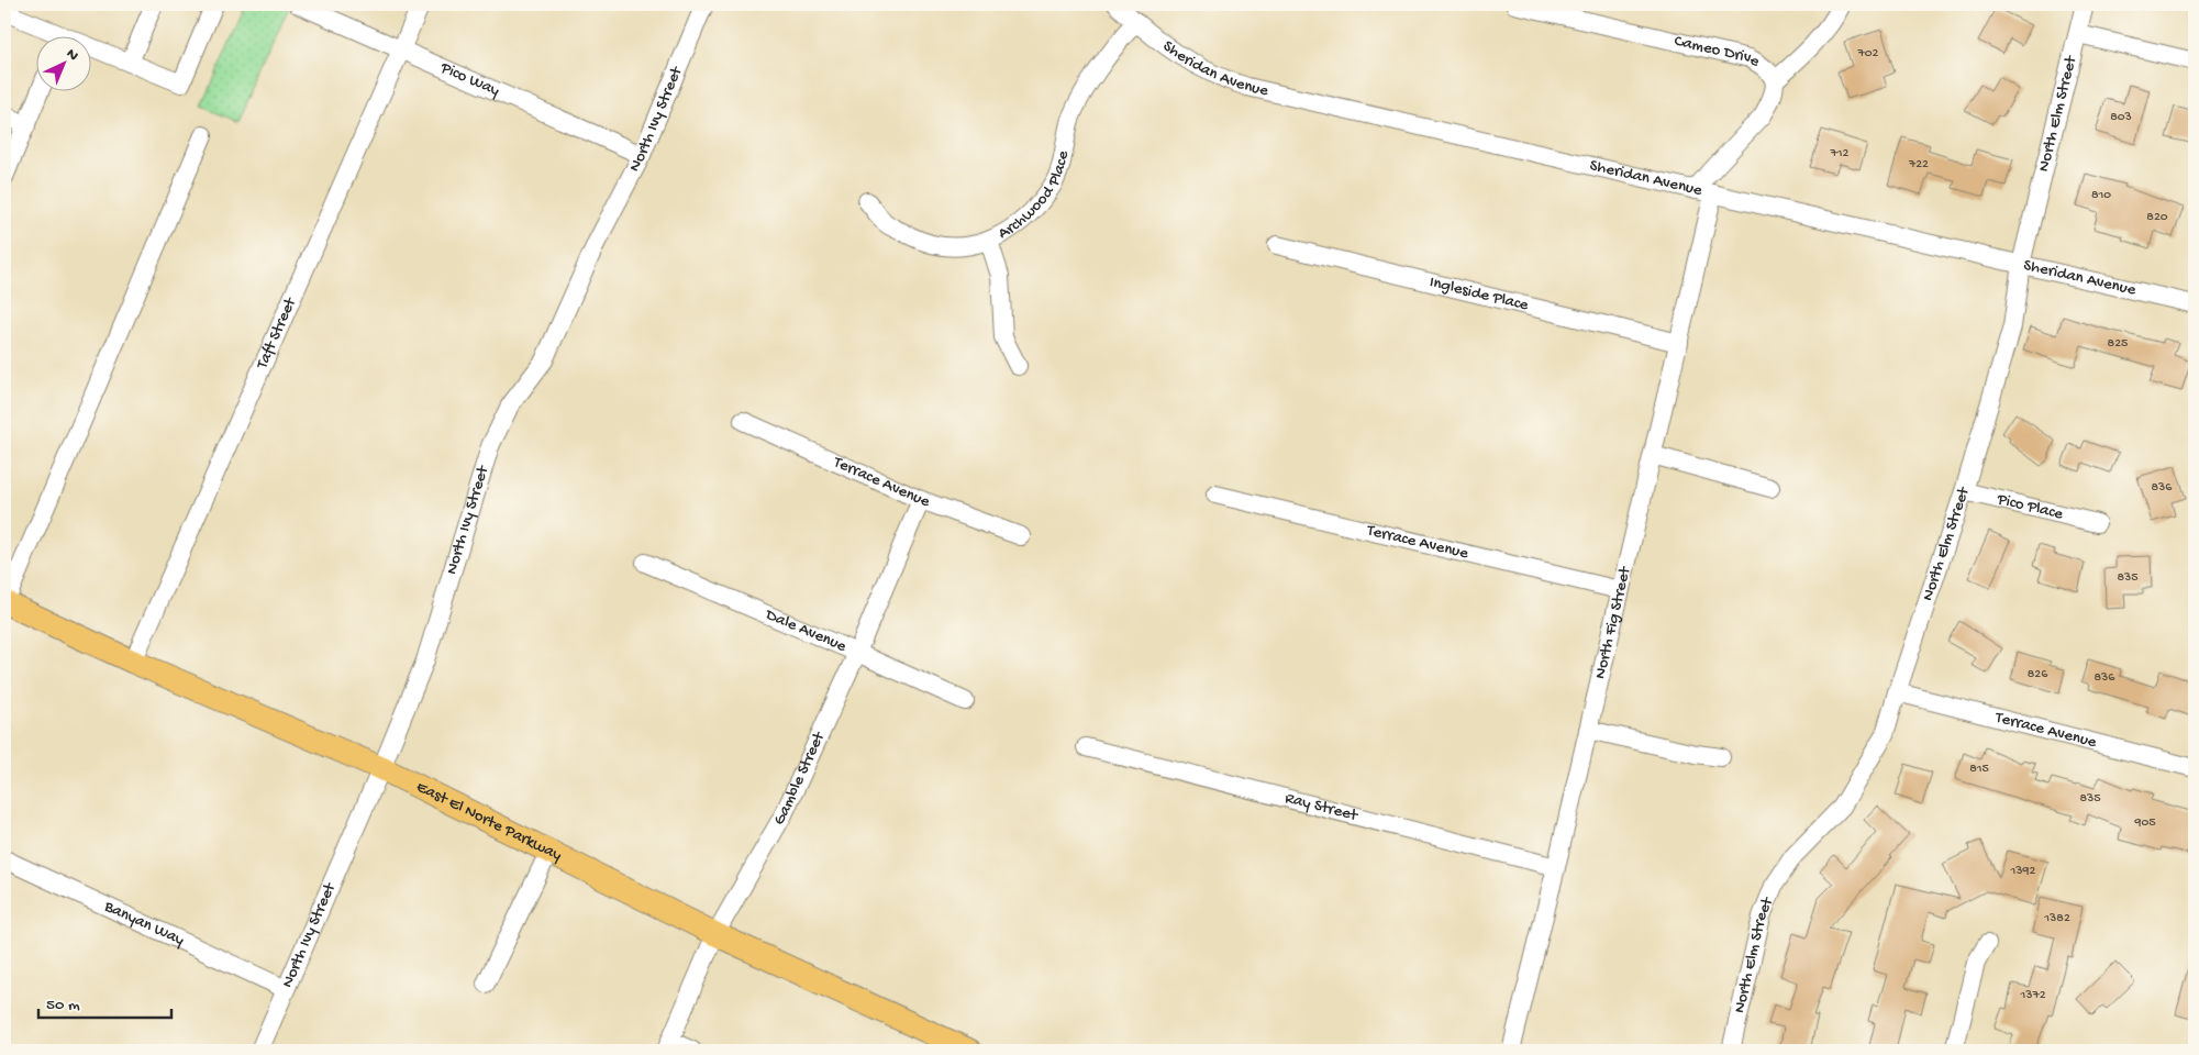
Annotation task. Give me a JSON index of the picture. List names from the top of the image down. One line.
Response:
{"streets":{"main road":["East El Norte Parkway"],"street":["Cameo Drive","Sheridan Avenue","Pico Way","North Elm Street","North Ivy Street","Archwood Place","Ingleside Place","Taft Street","Terrace Avenue","Pico Place","North Fig Street","Dale Avenue","Gamble Street","Ray Street","Banyan Way"]},"crossings":[["Cameo Drive","Sheridan Avenue"],["Sheridan Avenue","North Elm Street"],["Sheridan Avenue","Archwood Place"],["Sheridan Avenue","North Fig Street"],["Pico Way","North Ivy Street"],["Pico Way","Taft Street"],["North Elm Street","Terrace Avenue"],["North Elm Street","Pico Place"],["North Ivy Street","East El Norte Parkway"],["North Ivy Street","Banyan Way"],["Ingleside Place","North Fig Street"],["Taft Street","East El Norte Parkway"],["Terrace Avenue","North Fig Street"],["Terrace Avenue","Gamble Street"],["North Fig Street","Ray Street"],["Dale Avenue","Gamble Street"],["Gamble Street","East El Norte Parkway"]],"house_numbers":["702","803","712","722","810","820","825","836","835","826","836","815","835","905","1392","1382","1372"],"scale_bar":"50 m","north":"top right"}
